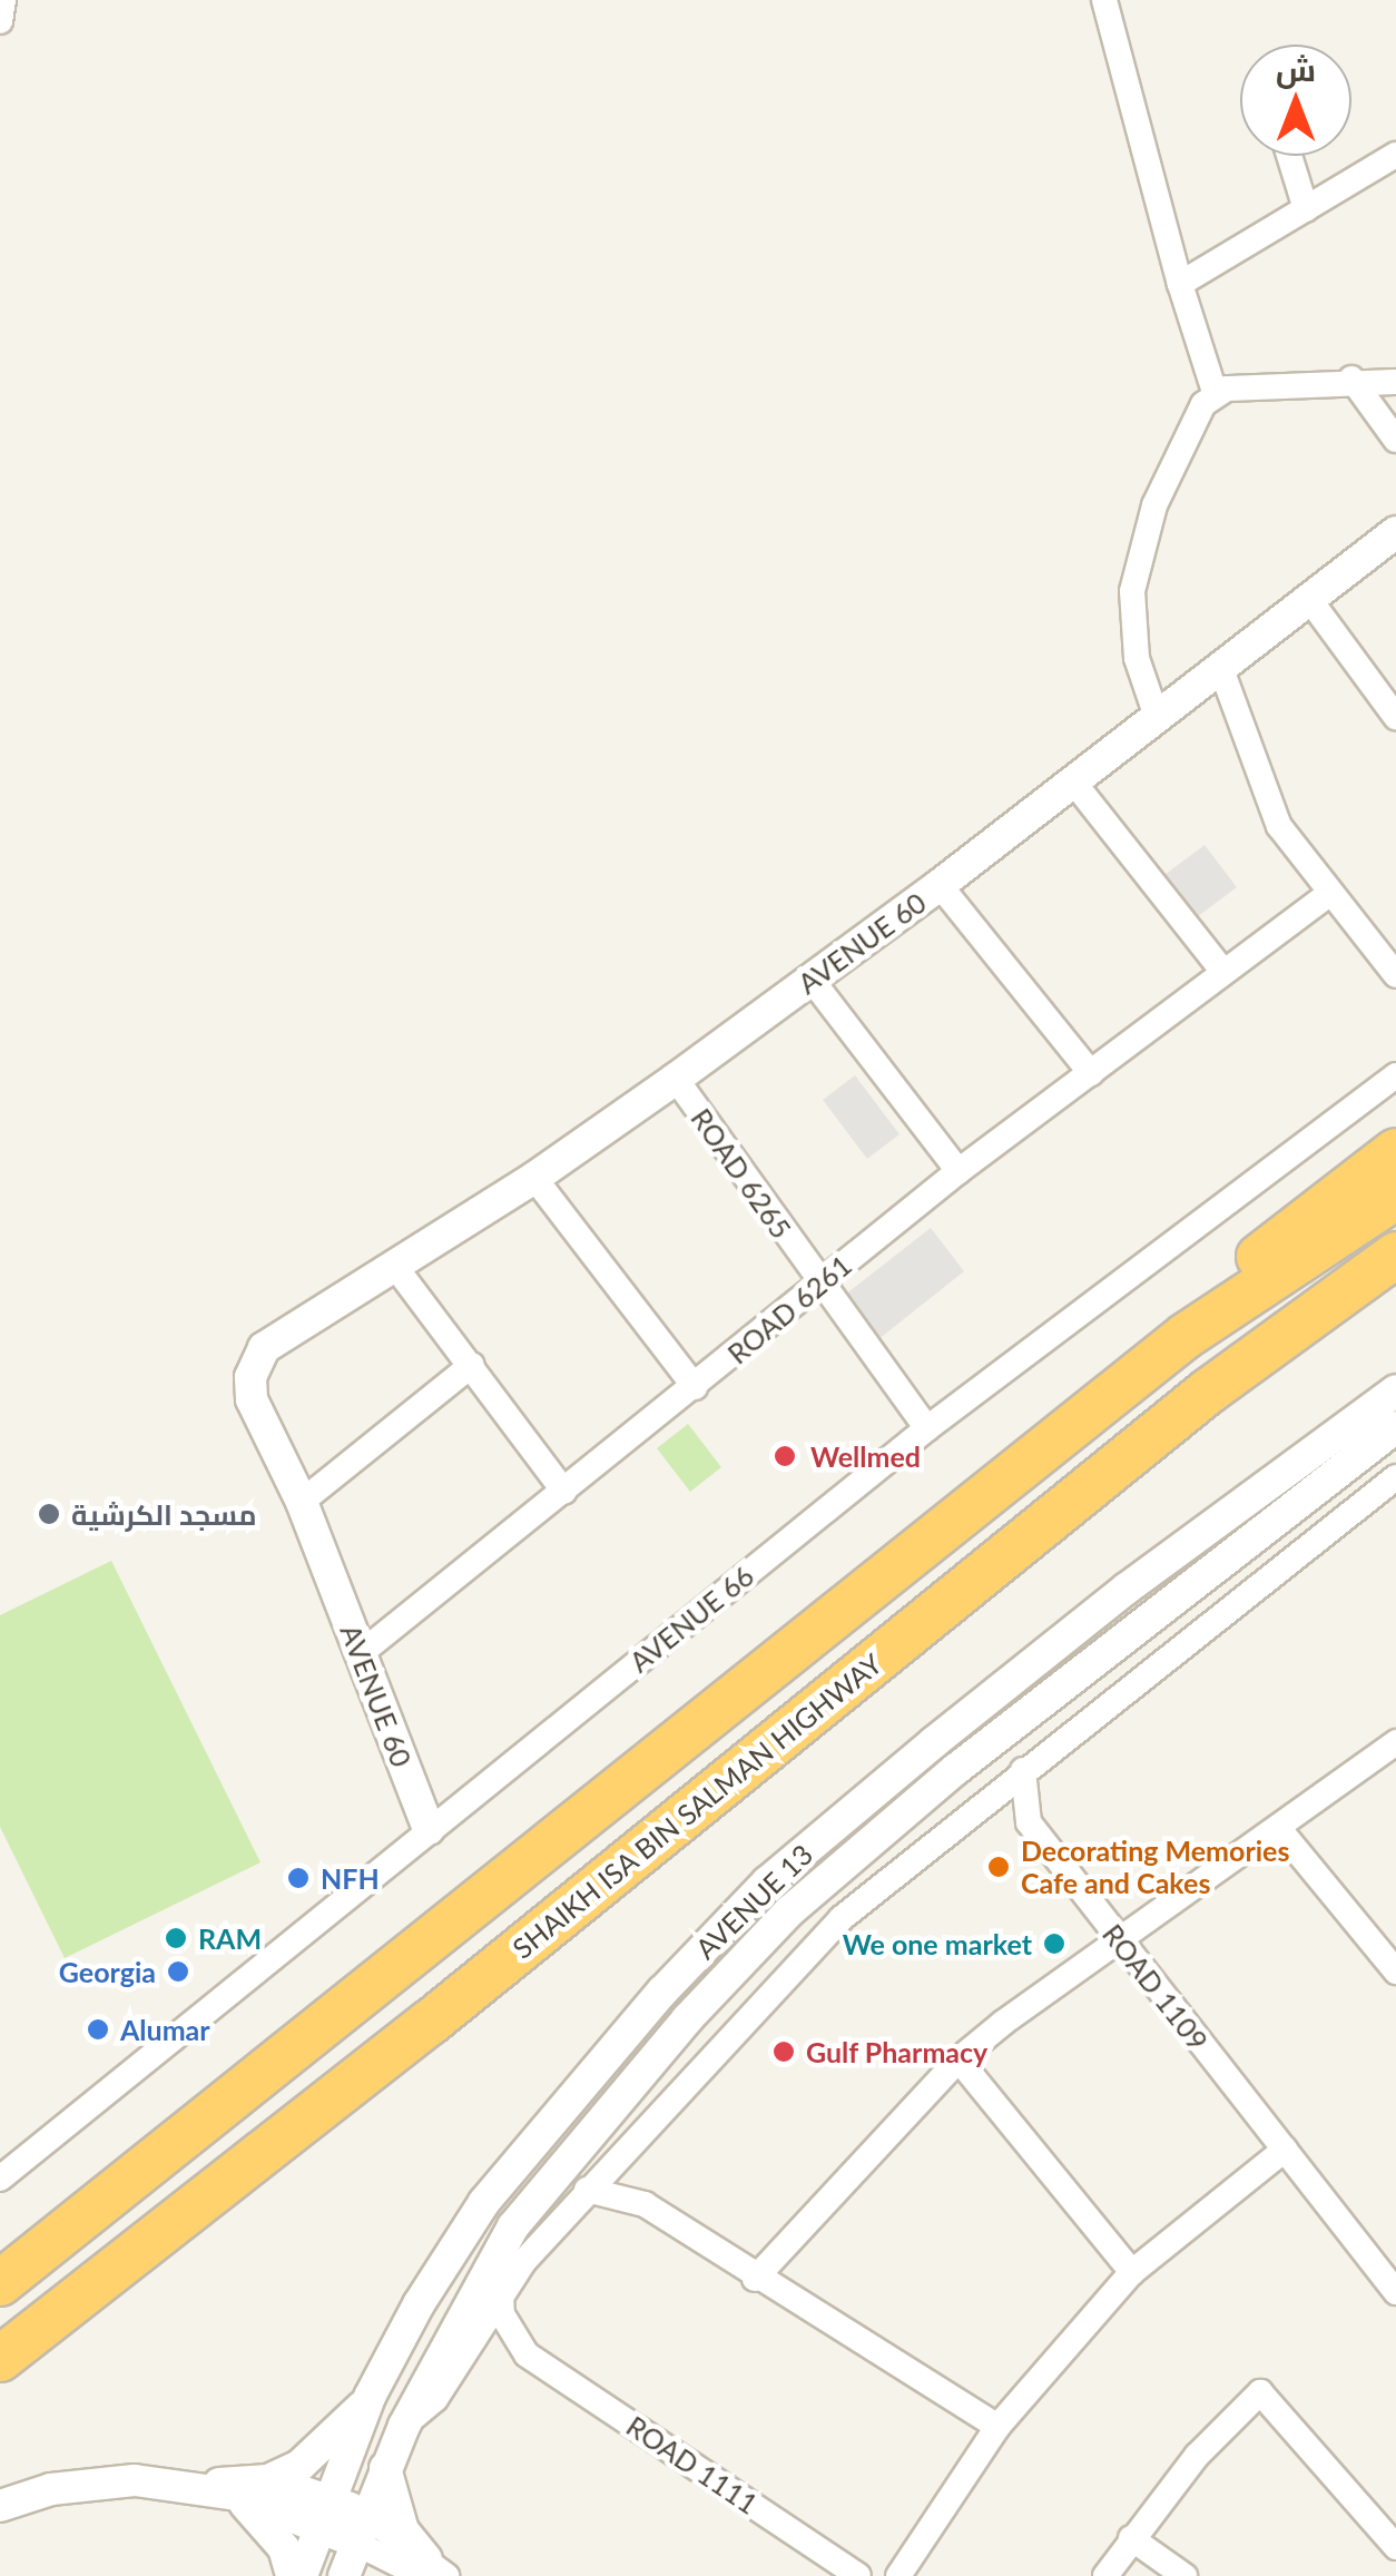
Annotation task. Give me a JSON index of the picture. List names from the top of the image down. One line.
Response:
{"streets":{"highway":["SHAIKH ISA BIN SALMAN HIGHWAY"],"street":["AVENUE 60","ROAD 6265","ROAD 6261","AVENUE 66","AVENUE 13","ROAD 1109","ROAD 1111"]},"crossings":[["AVENUE 60","ROAD 6265"],["AVENUE 60","ROAD 6261"],["AVENUE 60","AVENUE 66"],["ROAD 6265","ROAD 6261"],["ROAD 6265","AVENUE 66"]],"places":["Wellmed","مسجد الكرشية","Decorating Memories Cafe and Cakes","NFH","RAM","We one market","Georgia","Alumar","Gulf Pharmacy"],"north":"top"}
